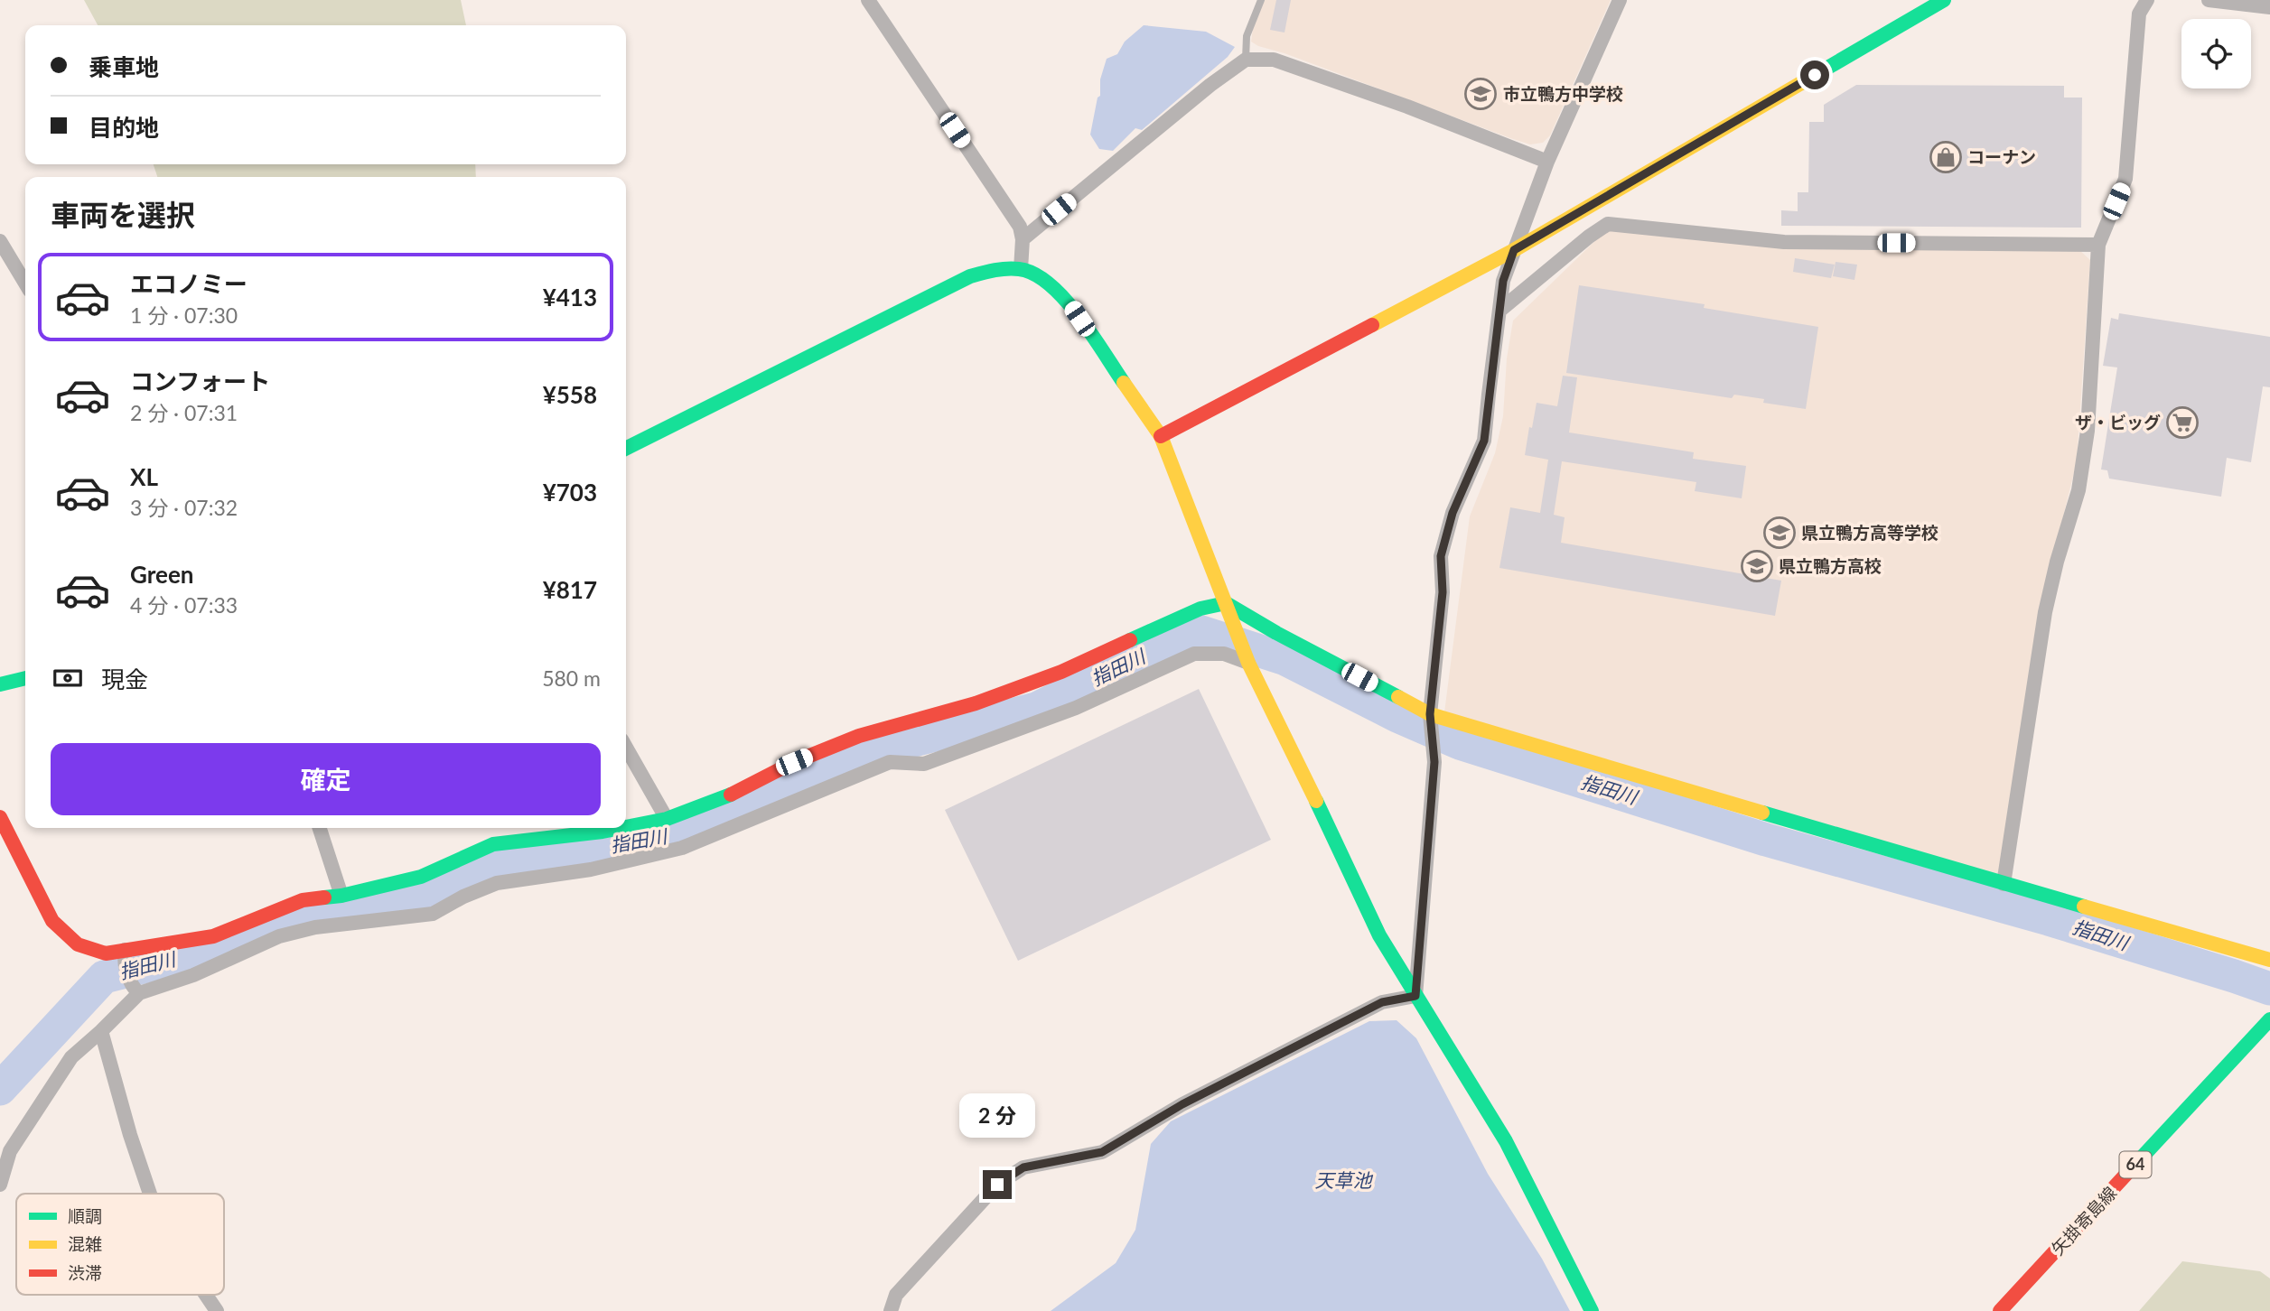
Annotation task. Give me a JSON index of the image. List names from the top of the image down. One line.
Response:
{"streets":{"street":["64","矢掛寄島線"]},"water":["指田川","天草池"],"places":{"school or university":["市立鴨方中学校","県立鴨方高等学校","県立鴨方高校"],"shop":["コーナン"],"supermarket":["ザ・ビッグ"]},"legend":["順調","混雑","渋滞"],"page":{"banner":["乗車地","目的地"],"heading":"車両を選択","list":[{"name":"エコノミー","note":"1 分 · 07:30","value":"¥413"},{"name":"コンフォート","note":"2 分 · 07:31","value":"¥558"},{"name":"XL","note":"3 分 · 07:32","value":"¥703"},{"name":"Green","note":"4 分 · 07:33","value":"¥817"}],"pay":["現金","580 m"],"buttons":"確定","bubble":"2 分"}}
